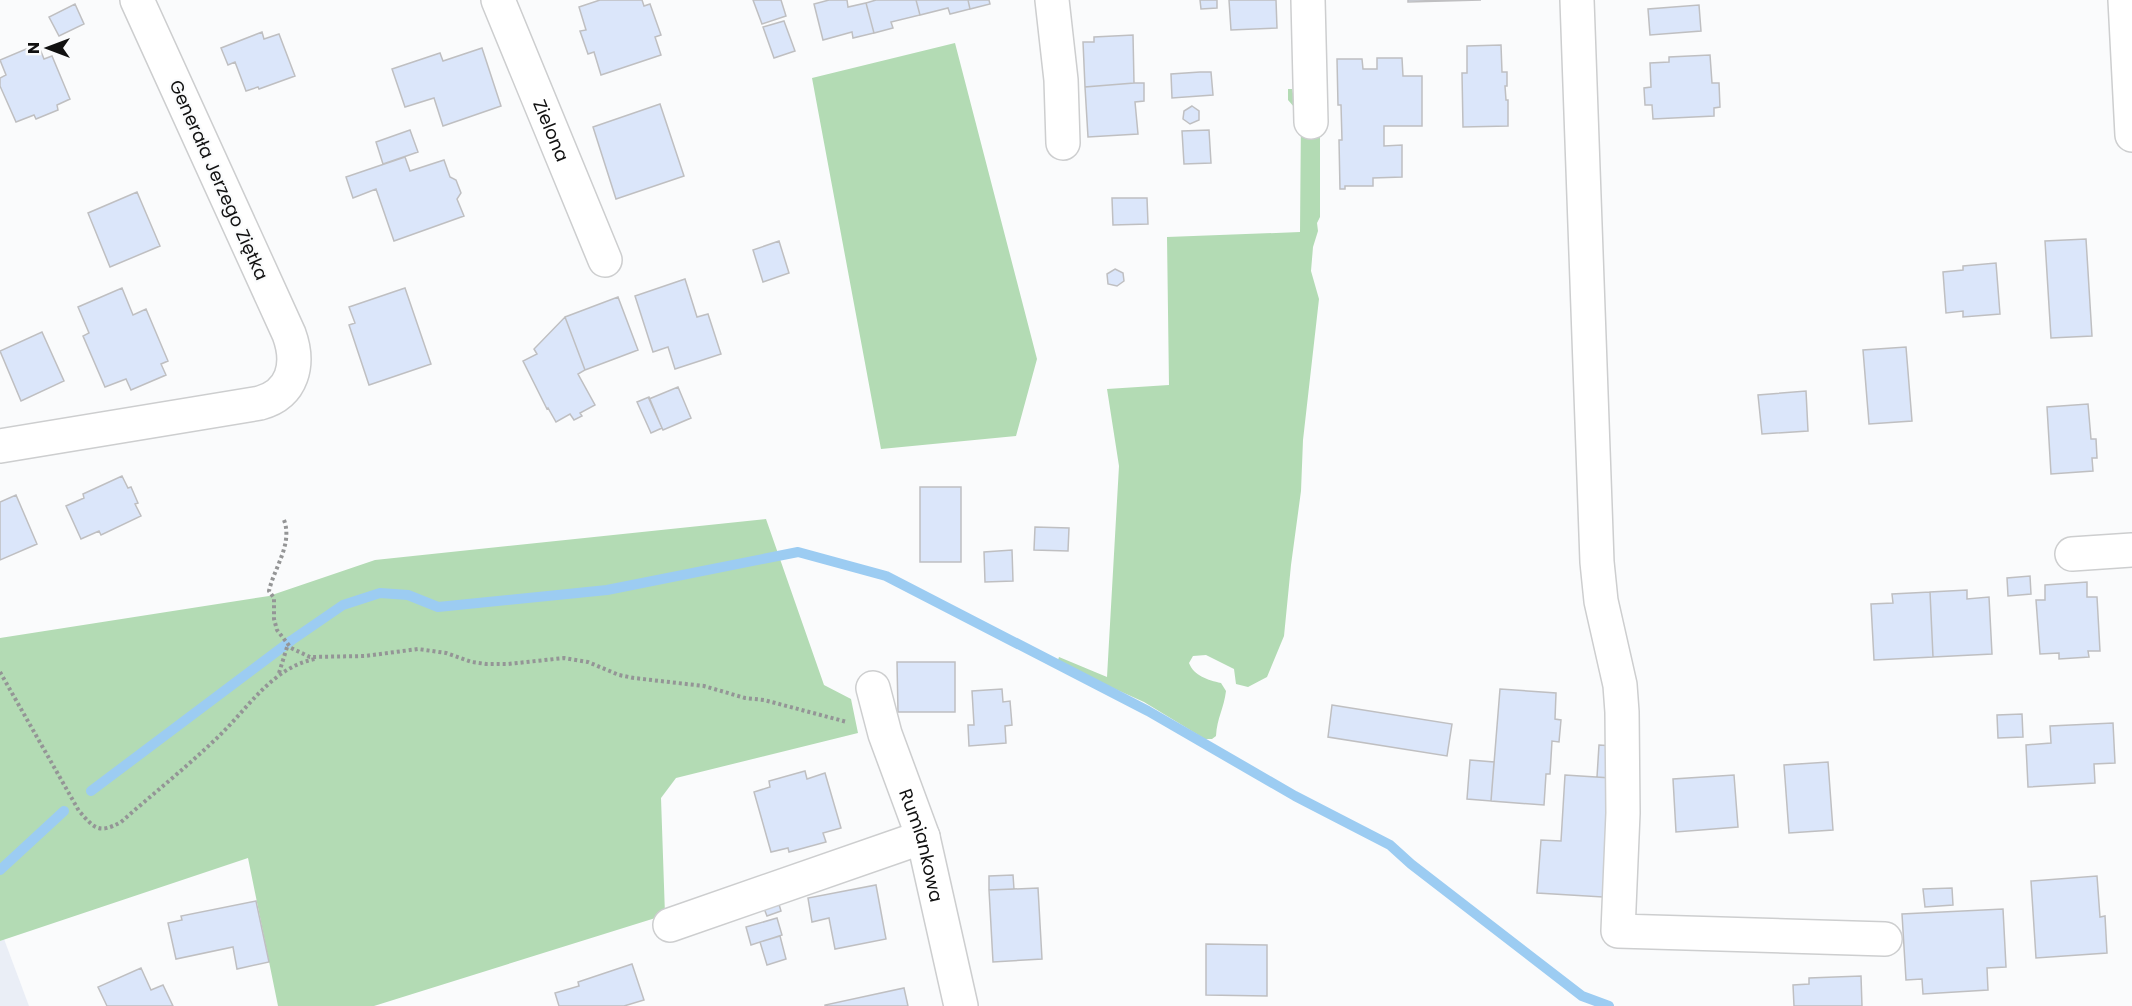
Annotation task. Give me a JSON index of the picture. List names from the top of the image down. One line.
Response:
{"streets":{"street":["Zielona","Generała Jerzego Ziętka","Rumiankowa"]},"north":"left"}
